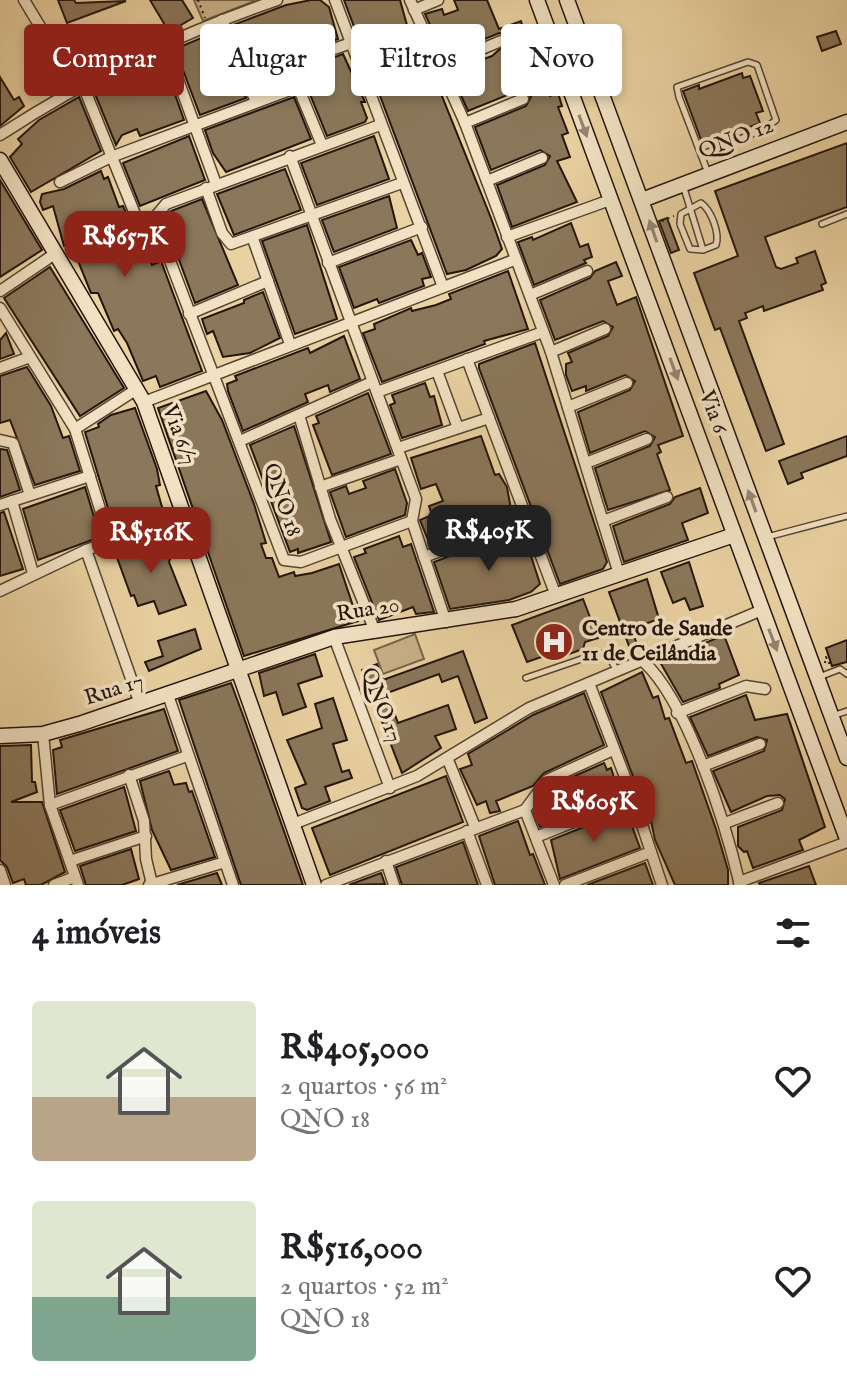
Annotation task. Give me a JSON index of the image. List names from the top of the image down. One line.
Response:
{"streets":{"main road":["QNO 12","Via 6","Via 6/7","Rua 20","Rua 17"],"street":["QNO 18","QNO 17"]},"crossings":[["QNO 12","Via 6"],["Via 6","Rua 20"],["Via 6/7","Rua 20"],["Via 6/7","Rua 17"],["QNO 18","Rua 20"],["Rua 20","Rua 17"],["Rua 20","QNO 17"]],"places":{"hospital":["Centro de Saude 11 de Ceilândia"]},"page":{"chip":["Comprar","Alugar","Filtros","Novo"],"price":["R$657K","R$405K","R$516K","R$605K"],"heading":"4 imóveis","list":[{"name":"R$405,000","note":"2 quartos · 56 m² · QNO 18"},{"name":"R$516,000","note":"2 quartos · 52 m² · QNO 18"}]}}
